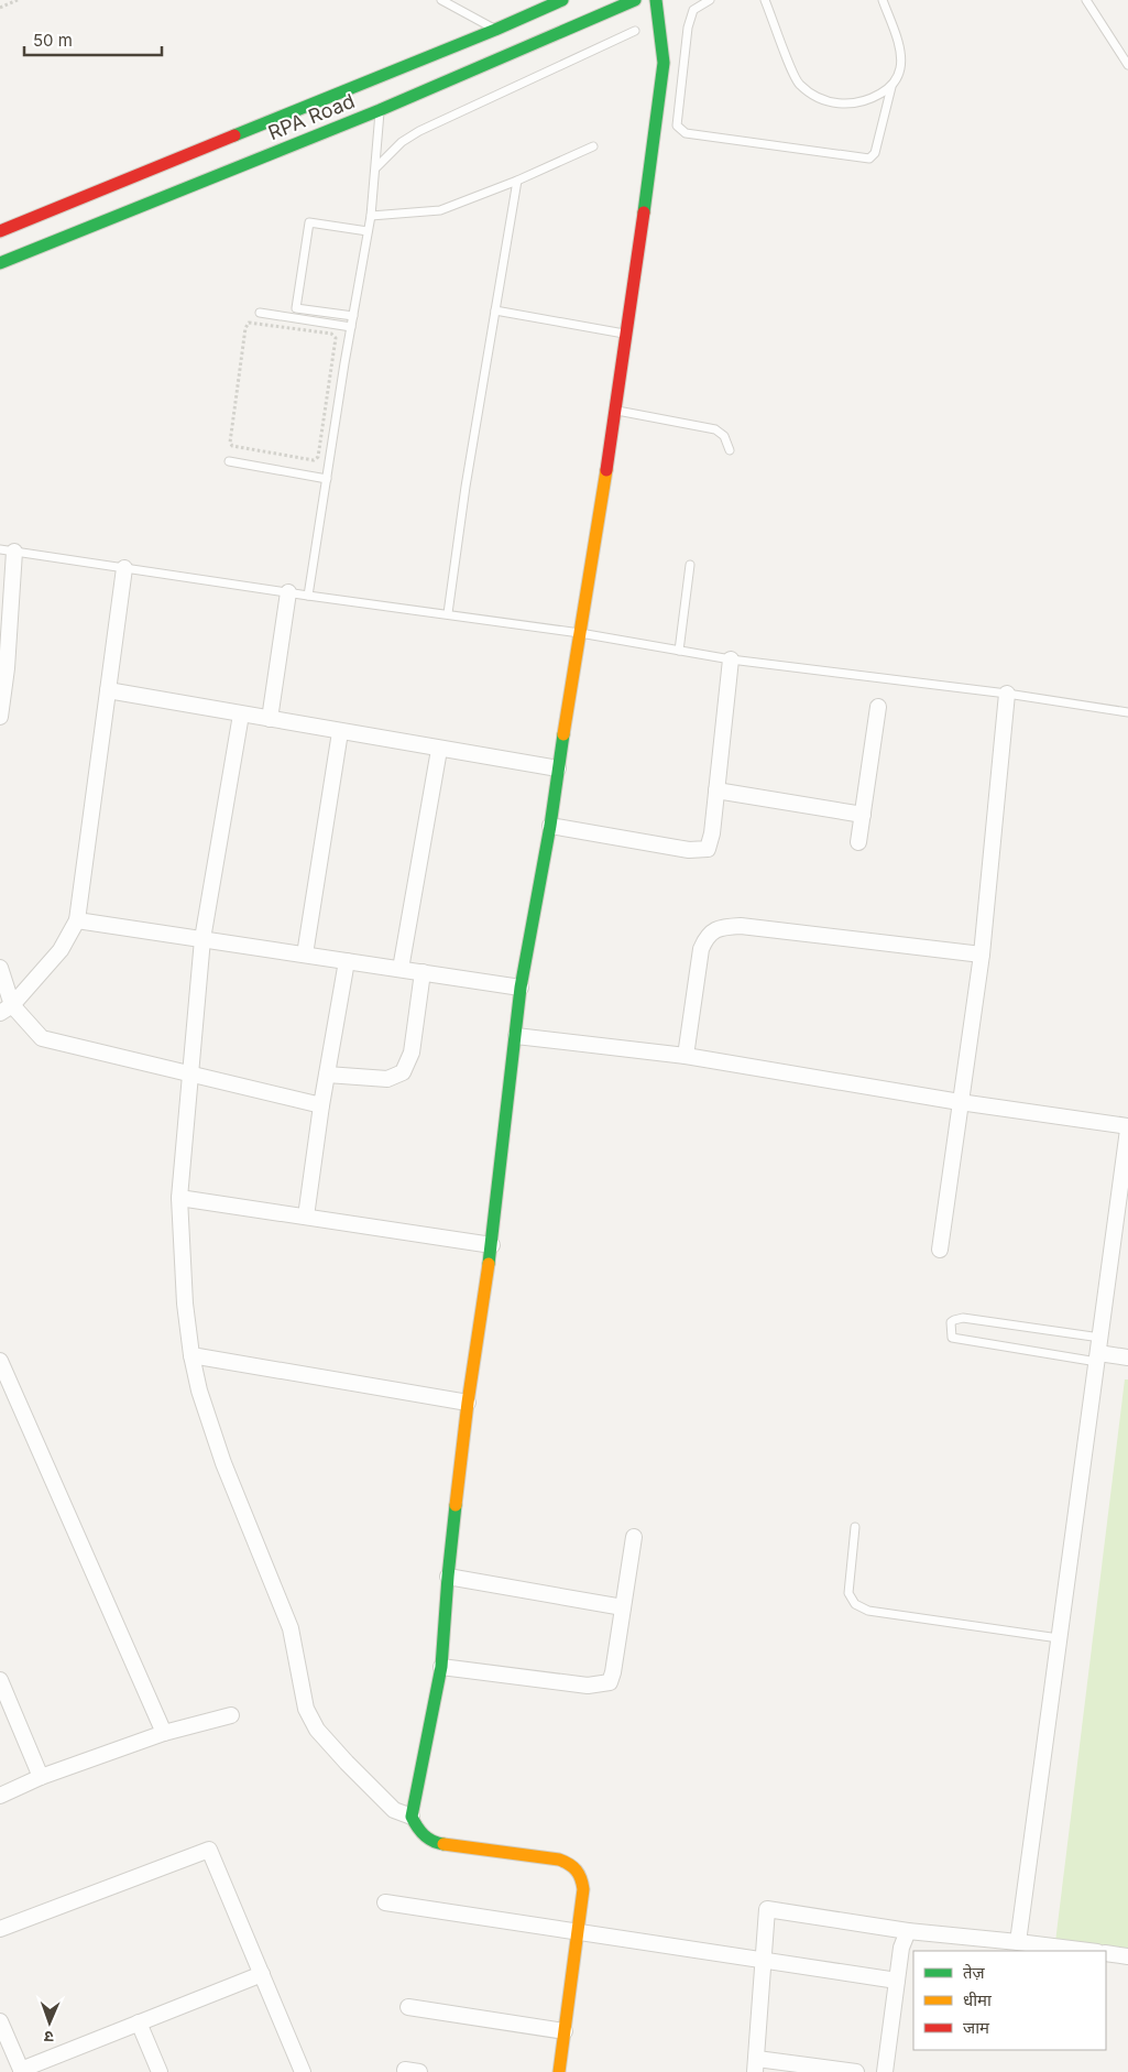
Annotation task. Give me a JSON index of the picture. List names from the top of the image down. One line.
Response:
{"streets":{"street":["RPA Road"]},"legend":["तेज़","धीमा","जाम"],"scale_bar":"50 m","north":"bottom"}
